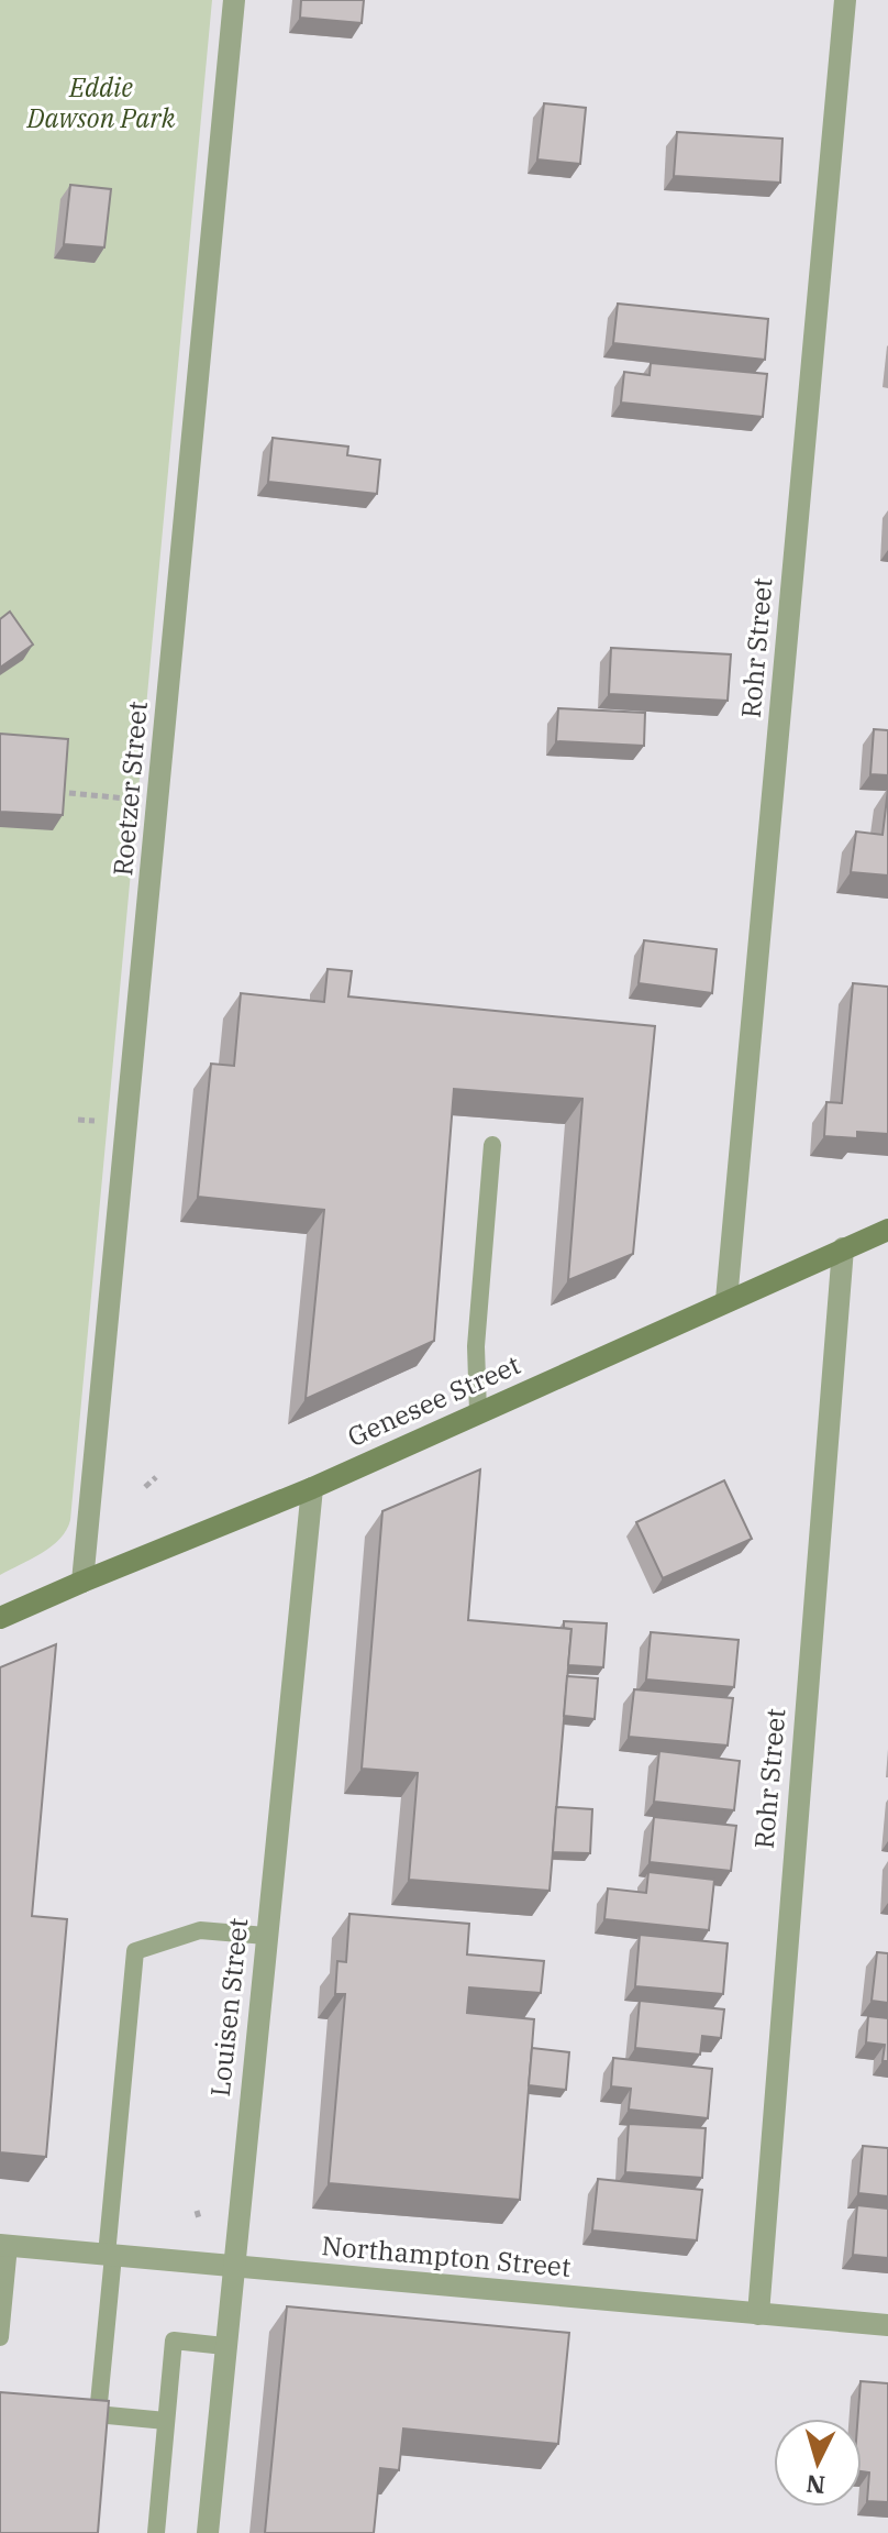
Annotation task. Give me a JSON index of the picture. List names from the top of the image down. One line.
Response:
{"streets":{"main road":["Genesee Street"],"street":["Rohr Street","Roetzer Street","Louisen Street","Northampton Street"]},"crossings":[["Rohr Street","Genesee Street"],["Rohr Street","Northampton Street"],["Roetzer Street","Genesee Street"],["Genesee Street","Louisen Street"],["Louisen Street","Northampton Street"]],"parks":["Eddie Dawson Park"],"north":"bottom"}
